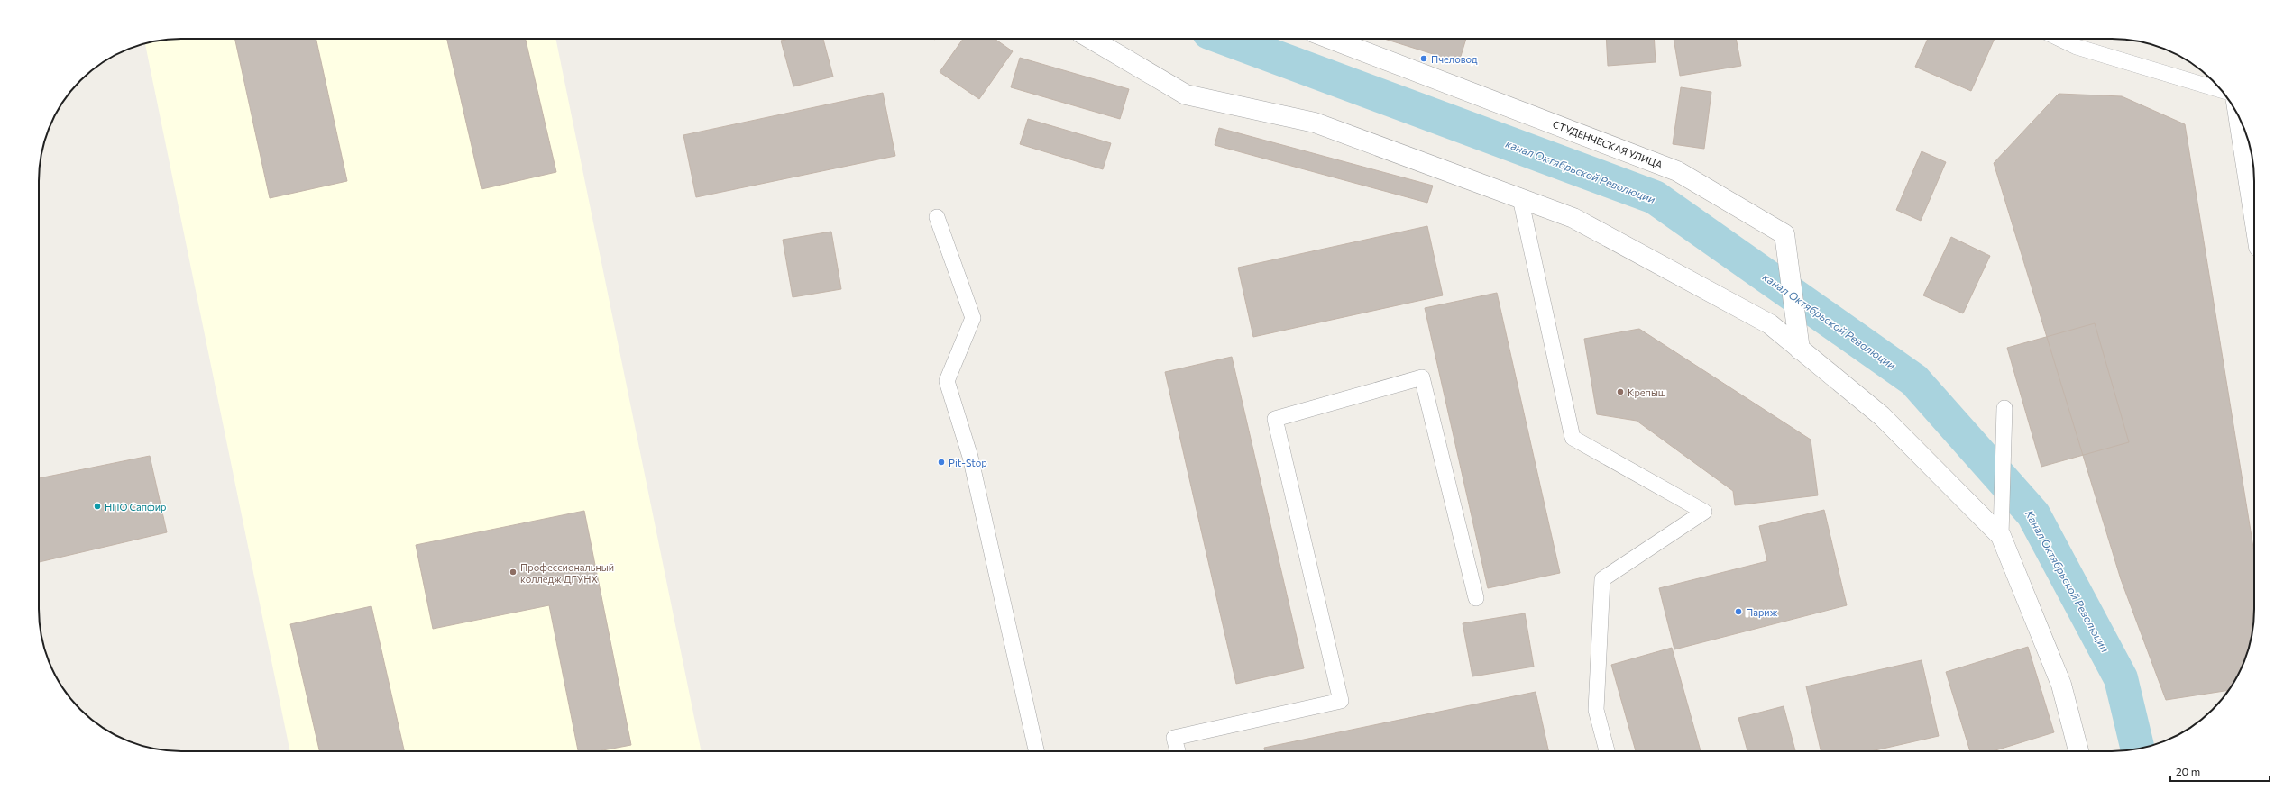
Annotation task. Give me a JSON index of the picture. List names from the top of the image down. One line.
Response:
{"streets":{"street":["СТУДЕНЧЕСКАЯ УЛИЦА"]},"water":["канал Октябрьской Революции","Канал Октябрьской Революции"],"places":["Пчеловод","Крепыш","Pit-Stop","НПО Сапфир","Профессиональный колледж ДГУНХ","Париж"],"scale_bar":"20 m"}
